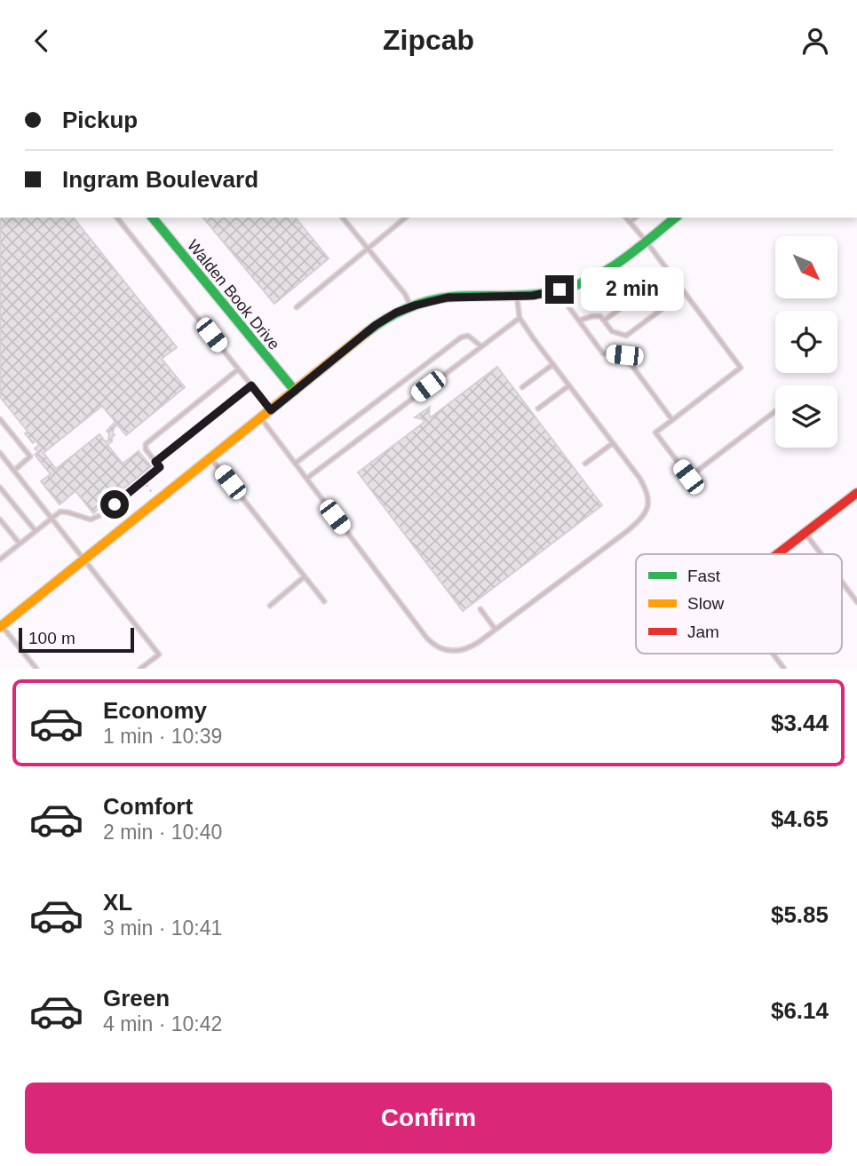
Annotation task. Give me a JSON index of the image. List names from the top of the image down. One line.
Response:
{"streets":{"street":["Walden Book Drive"]},"legend":["Fast","Slow","Jam"],"scale_bar":"100 m","north":"bottom right","page":{"header":"Zipcab","banner":["Pickup","Ingram Boulevard"],"bubble":"2 min","scale":"100 m","list":[{"name":"Economy","note":"1 min · 10:39","value":"$3.44"},{"name":"Comfort","note":"2 min · 10:40","value":"$4.65"},{"name":"XL","note":"3 min · 10:41","value":"$5.85"},{"name":"Green","note":"4 min · 10:42","value":"$6.14"}],"buttons":"Confirm"}}
